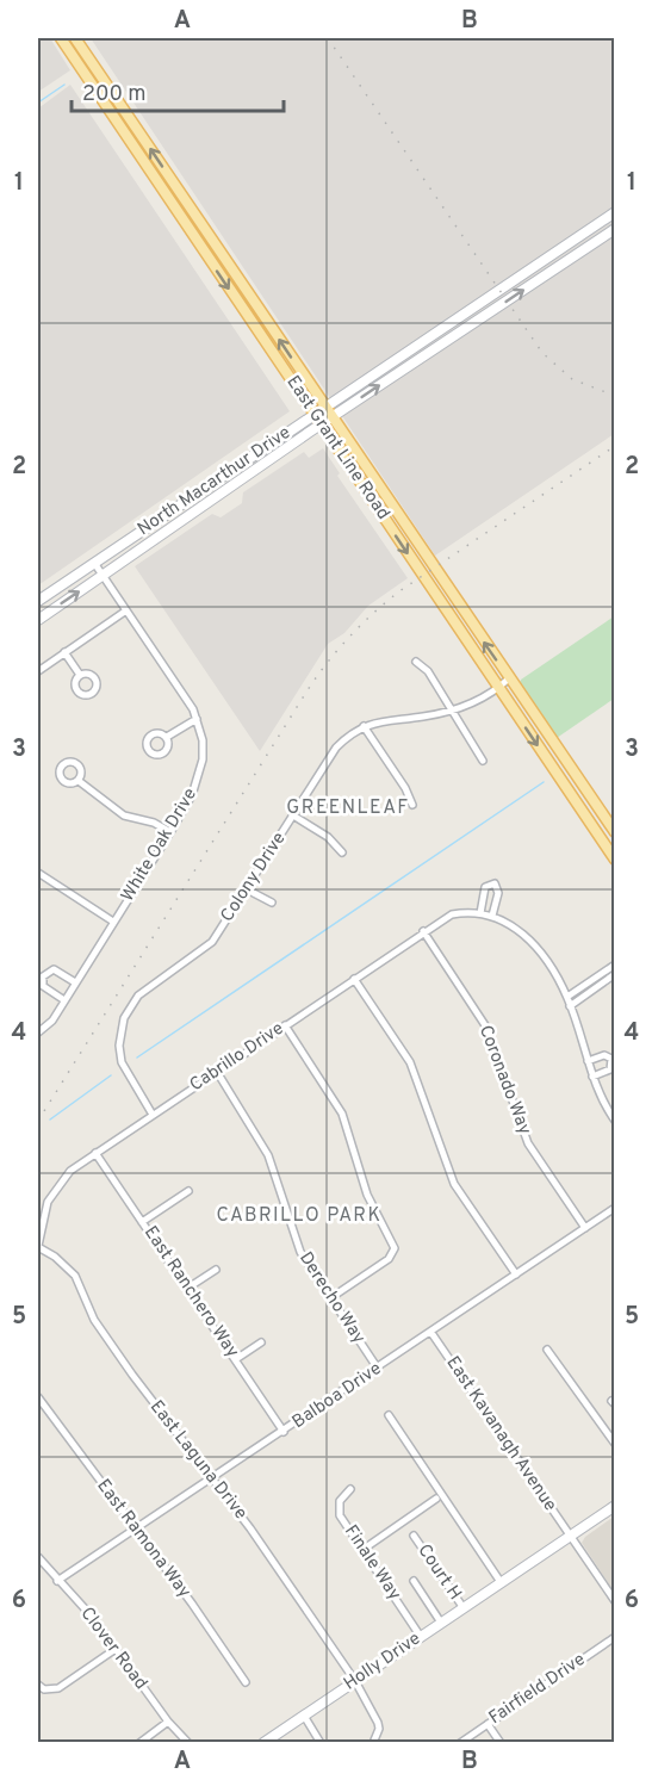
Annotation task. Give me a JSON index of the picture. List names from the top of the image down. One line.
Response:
{"streets":{"main road":["East Grant Line Road","North Macarthur Drive","Holly Drive"],"street":["White Oak Drive","Colony Drive","Cabrillo Drive","Coronado Way","East Ranchero Way","Derecho Way","Balboa Drive","East Kavanagh Avenue","East Laguna Drive","East Ramona Way","Finale Way","Court H","Clover Road","Fairfield Drive"]},"crossings":[["East Grant Line Road","North Macarthur Drive"],["East Grant Line Road","Colony Drive"],["North Macarthur Drive","White Oak Drive"],["Colony Drive","Cabrillo Drive"],["Cabrillo Drive","Coronado Way"],["Cabrillo Drive","East Ranchero Way"],["Cabrillo Drive","Derecho Way"],["Cabrillo Drive","East Laguna Drive"],["Coronado Way","Balboa Drive"],["East Ranchero Way","Balboa Drive"],["Derecho Way","Balboa Drive"],["Balboa Drive","East Kavanagh Avenue"],["Balboa Drive","East Laguna Drive"],["Balboa Drive","East Ramona Way"],["Balboa Drive","Clover Road"],["East Kavanagh Avenue","Holly Drive"],["East Laguna Drive","Holly Drive"],["Finale Way","Holly Drive"],["Court H","Holly Drive"]],"districts":["GREENLEAF","CABRILLO PARK"],"scale_bar":"200 m","grid":{"columns":["A","B"],"rows":["1","2","3","4","5","6"]}}
